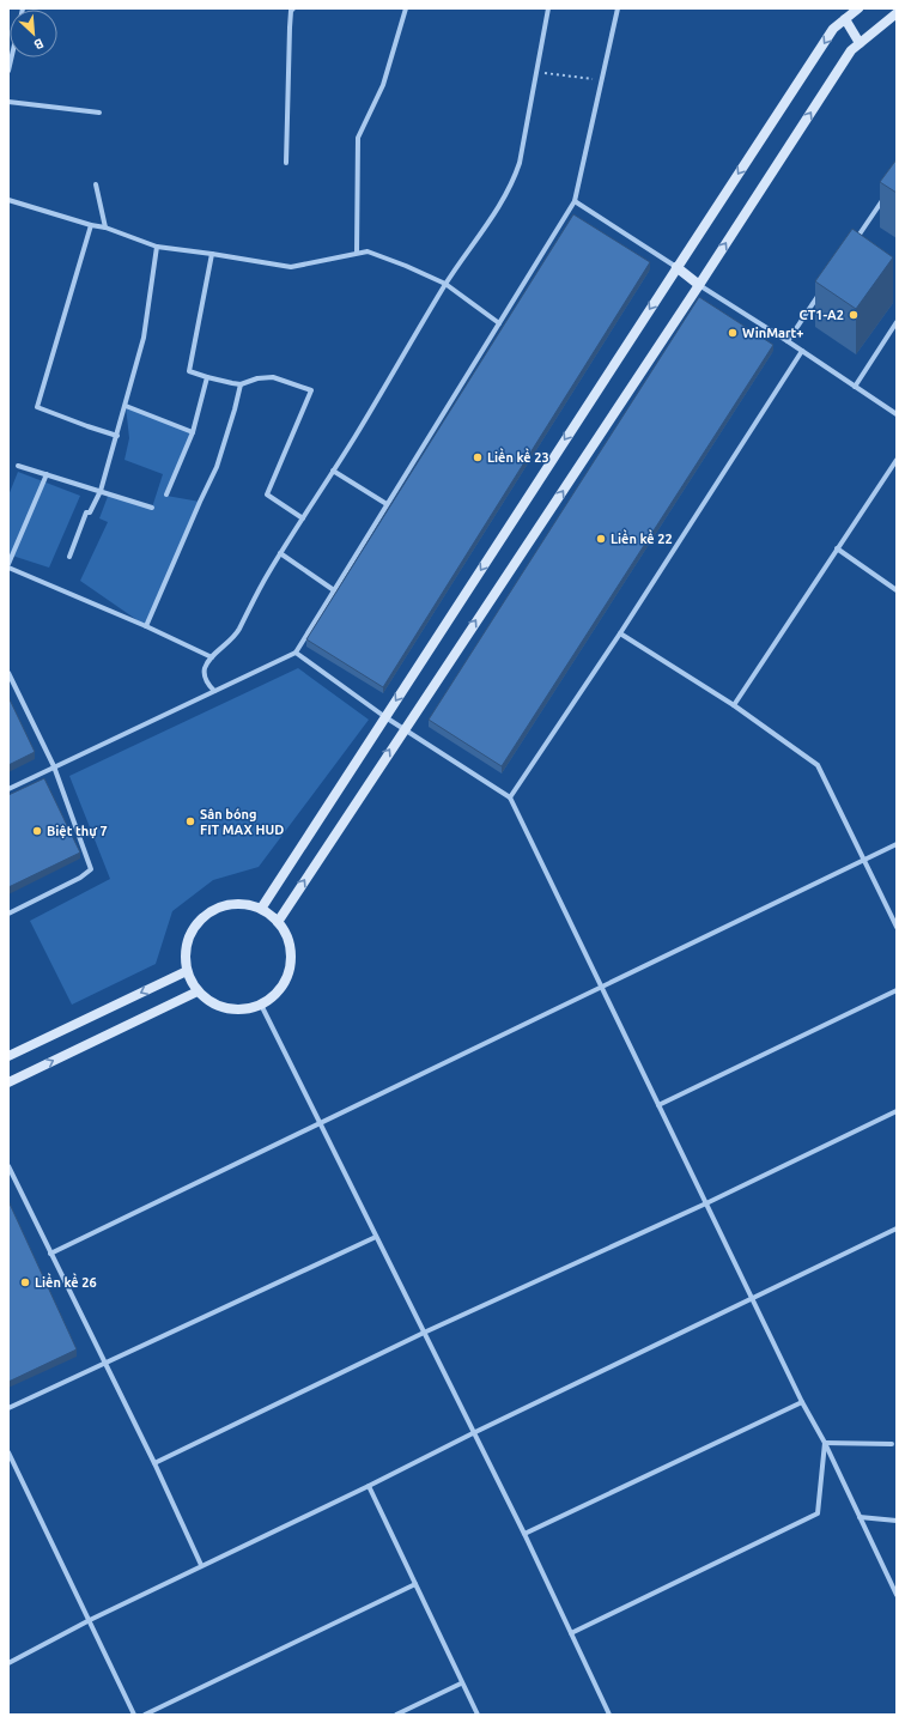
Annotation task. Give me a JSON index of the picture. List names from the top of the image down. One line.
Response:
{"places":["CT1-A2","WinMart+","Liền kề 23","Liền kề 22","Sân bóng FIT MAX HUD","Biệt thự 7","Liền kề 26"],"north":"bottom right"}
